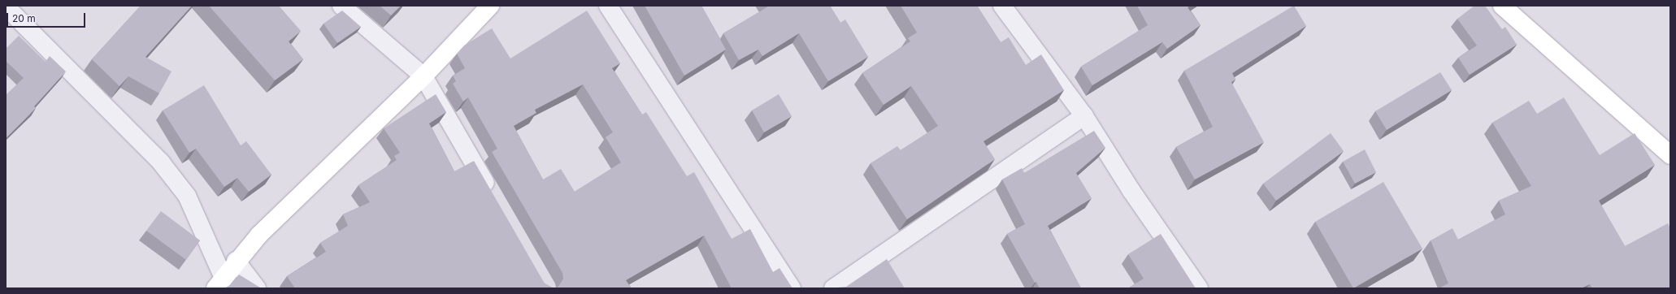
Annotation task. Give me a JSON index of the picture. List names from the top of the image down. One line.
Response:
{"scale_bar":"20 m"}
